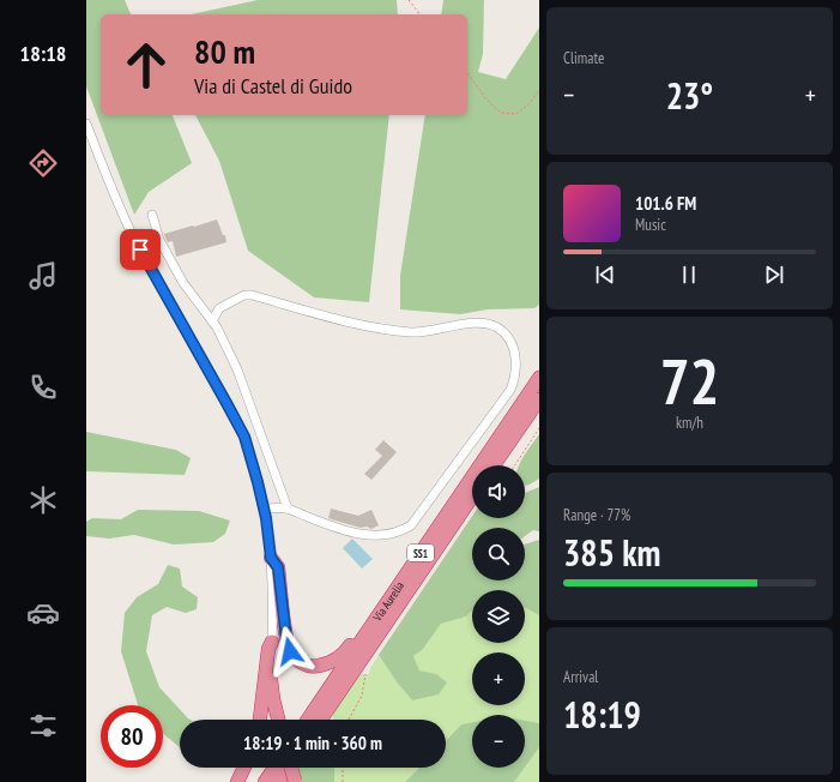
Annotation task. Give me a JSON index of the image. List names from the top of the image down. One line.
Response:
{"streets":{"highway":["SS1","Via Aurelia"]},"page":{"tabs":"18:18","tile":["Climate",["72","km/h"],["Range · 77%","385 km"],["Arrival","18:19"]],"turn":["80 m","Via di Castel di Guido"],"heat":["−","23°","+"],"song":["101.6 FM","Music"],"map_buttons":["+","−"],"limit":"80","trip":"18:19 · 1 min · 360 m"}}
